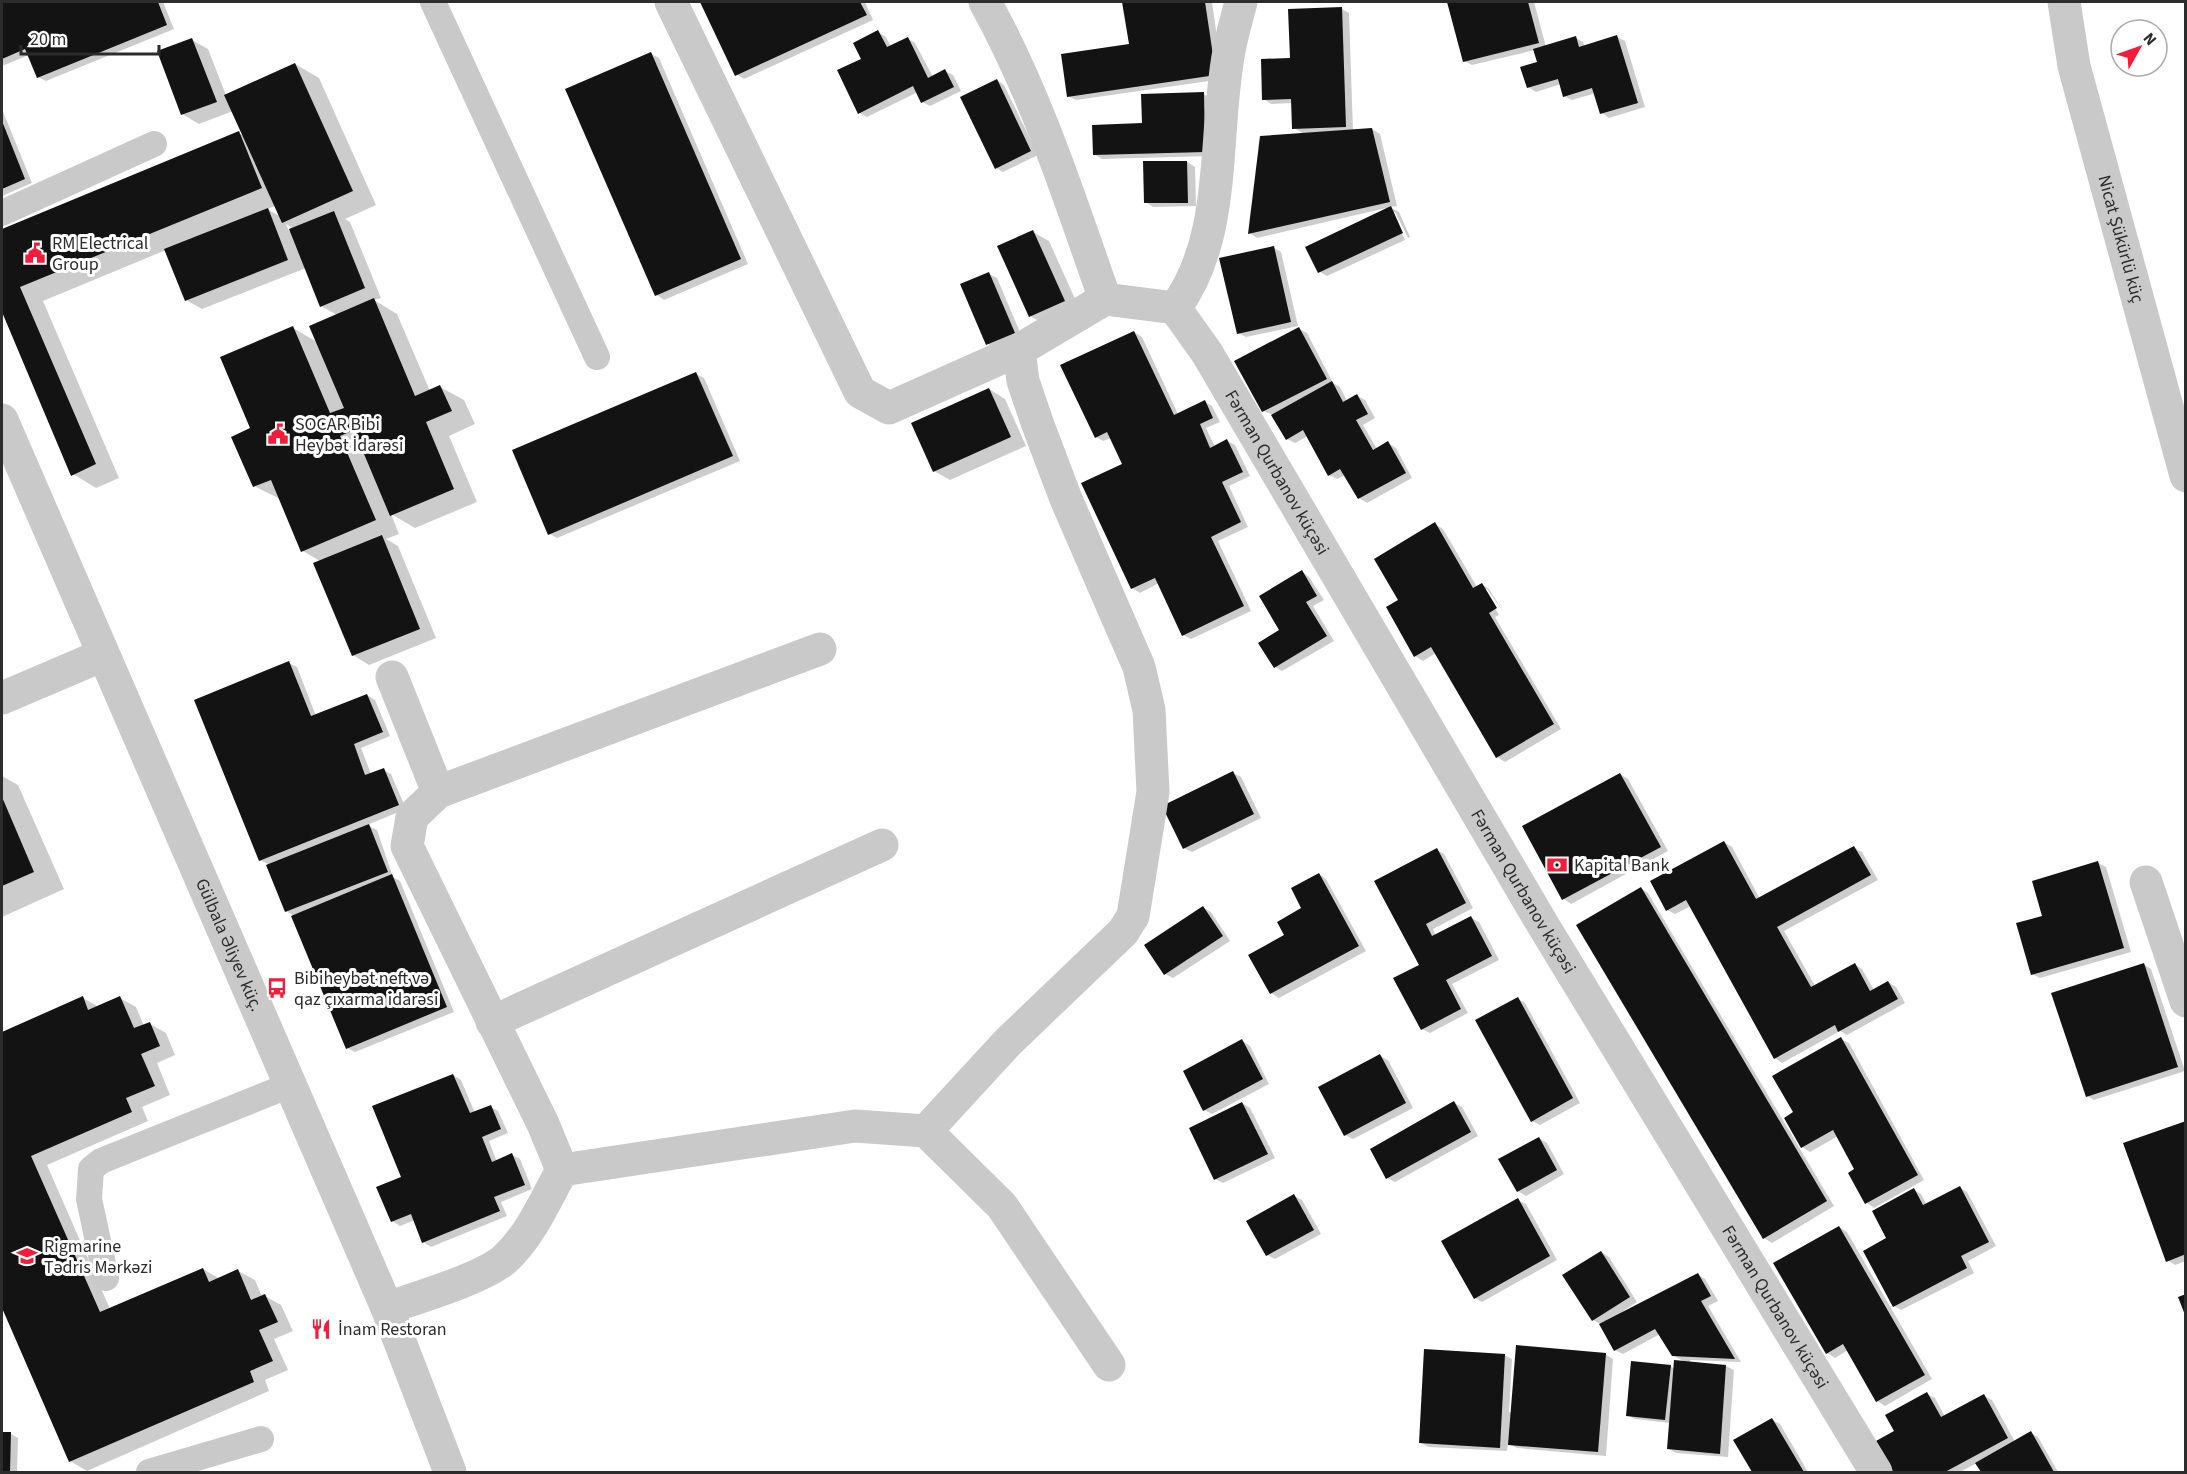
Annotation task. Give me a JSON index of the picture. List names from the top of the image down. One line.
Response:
{"streets":{"street":["Nicat Şükürlü küç","Fərman Qurbanov küçəsi","Gülbala Əliyev küç."]},"places":{"public building":["RM Electrical Group","SOCAR Bibi Heybət İdarəsi"],"bank":["Kapital Bank"],"bus stop":["Bibiheybət neft və qaz çıxarma idarəsi"],"school or university":["Rigmarine Tədris Mərkəzi"],"restaurant":["İnam Restoran"]},"scale_bar":"20 m","north":"top right"}
